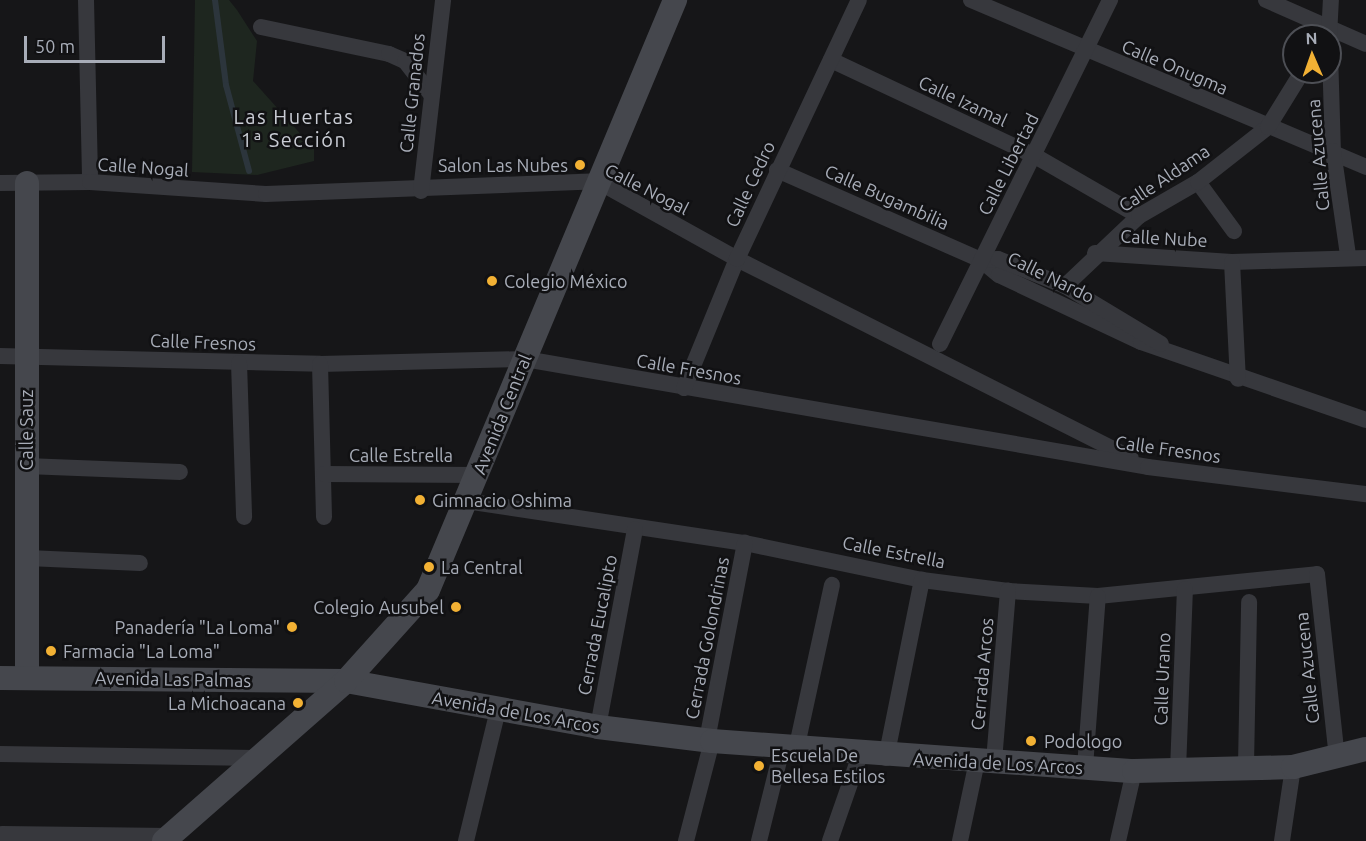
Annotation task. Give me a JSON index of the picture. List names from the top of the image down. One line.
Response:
{"streets":{"street":["Calle Onugma","Calle Granados","Calle Izamal","Calle Azucena","Calle Libertad","Calle Nogal","Calle Aldama","Calle Cedro","Calle Bugambilia","Calle Nube","Calle Nardo","Calle Fresnos","Avenida Central","Calle Sauz","Calle Estrella","Cerrada Eucalipto","Cerrada Golondrinas","Cerrada Arcos","Avenida Las Palmas","Calle Urano","Avenida de Los Arcos"]},"crossings":[["Calle Onugma","Calle Azucena"],["Calle Onugma","Calle Libertad"],["Calle Onugma","Calle Aldama"],["Calle Granados","Calle Nogal"],["Calle Izamal","Calle Libertad"],["Calle Izamal","Calle Aldama"],["Calle Izamal","Calle Cedro"],["Calle Azucena","Calle Nube"],["Calle Azucena","Calle Estrella"],["Calle Azucena","Avenida de Los Arcos"],["Calle Libertad","Calle Bugambilia"],["Calle Libertad","Calle Nardo"],["Calle Nogal","Calle Cedro"],["Calle Nogal","Calle Fresnos"],["Calle Nogal","Avenida Central"],["Calle Nogal","Calle Sauz"],["Calle Aldama","Calle Nube"],["Calle Aldama","Calle Nardo"],["Calle Cedro","Calle Bugambilia"],["Calle Cedro","Calle Fresnos"],["Calle Bugambilia","Calle Nardo"],["Calle Nube","Calle Nardo"],["Calle Fresnos","Avenida Central"],["Calle Fresnos","Calle Sauz"],["Avenida Central","Calle Estrella"],["Avenida Central","Avenida Las Palmas"],["Avenida Central","Avenida de Los Arcos"],["Calle Sauz","Avenida Las Palmas"],["Calle Estrella","Cerrada Eucalipto"],["Calle Estrella","Cerrada Golondrinas"],["Calle Estrella","Cerrada Arcos"],["Calle Estrella","Calle Urano"],["Cerrada Eucalipto","Avenida de Los Arcos"],["Cerrada Golondrinas","Avenida de Los Arcos"],["Cerrada Arcos","Avenida de Los Arcos"],["Avenida Las Palmas","Avenida de Los Arcos"],["Calle Urano","Avenida de Los Arcos"]],"districts":["Las Huertas 1ª Sección"],"places":["Salon Las Nubes","Colegio México","Gimnacio Oshima","La Central","Colegio Ausubel","Panadería \"La Loma\"","Farmacia \"La Loma\"","La Michoacana","Podologo","Escuela De Bellesa Estilos"],"scale_bar":"50 m","north":"top"}
